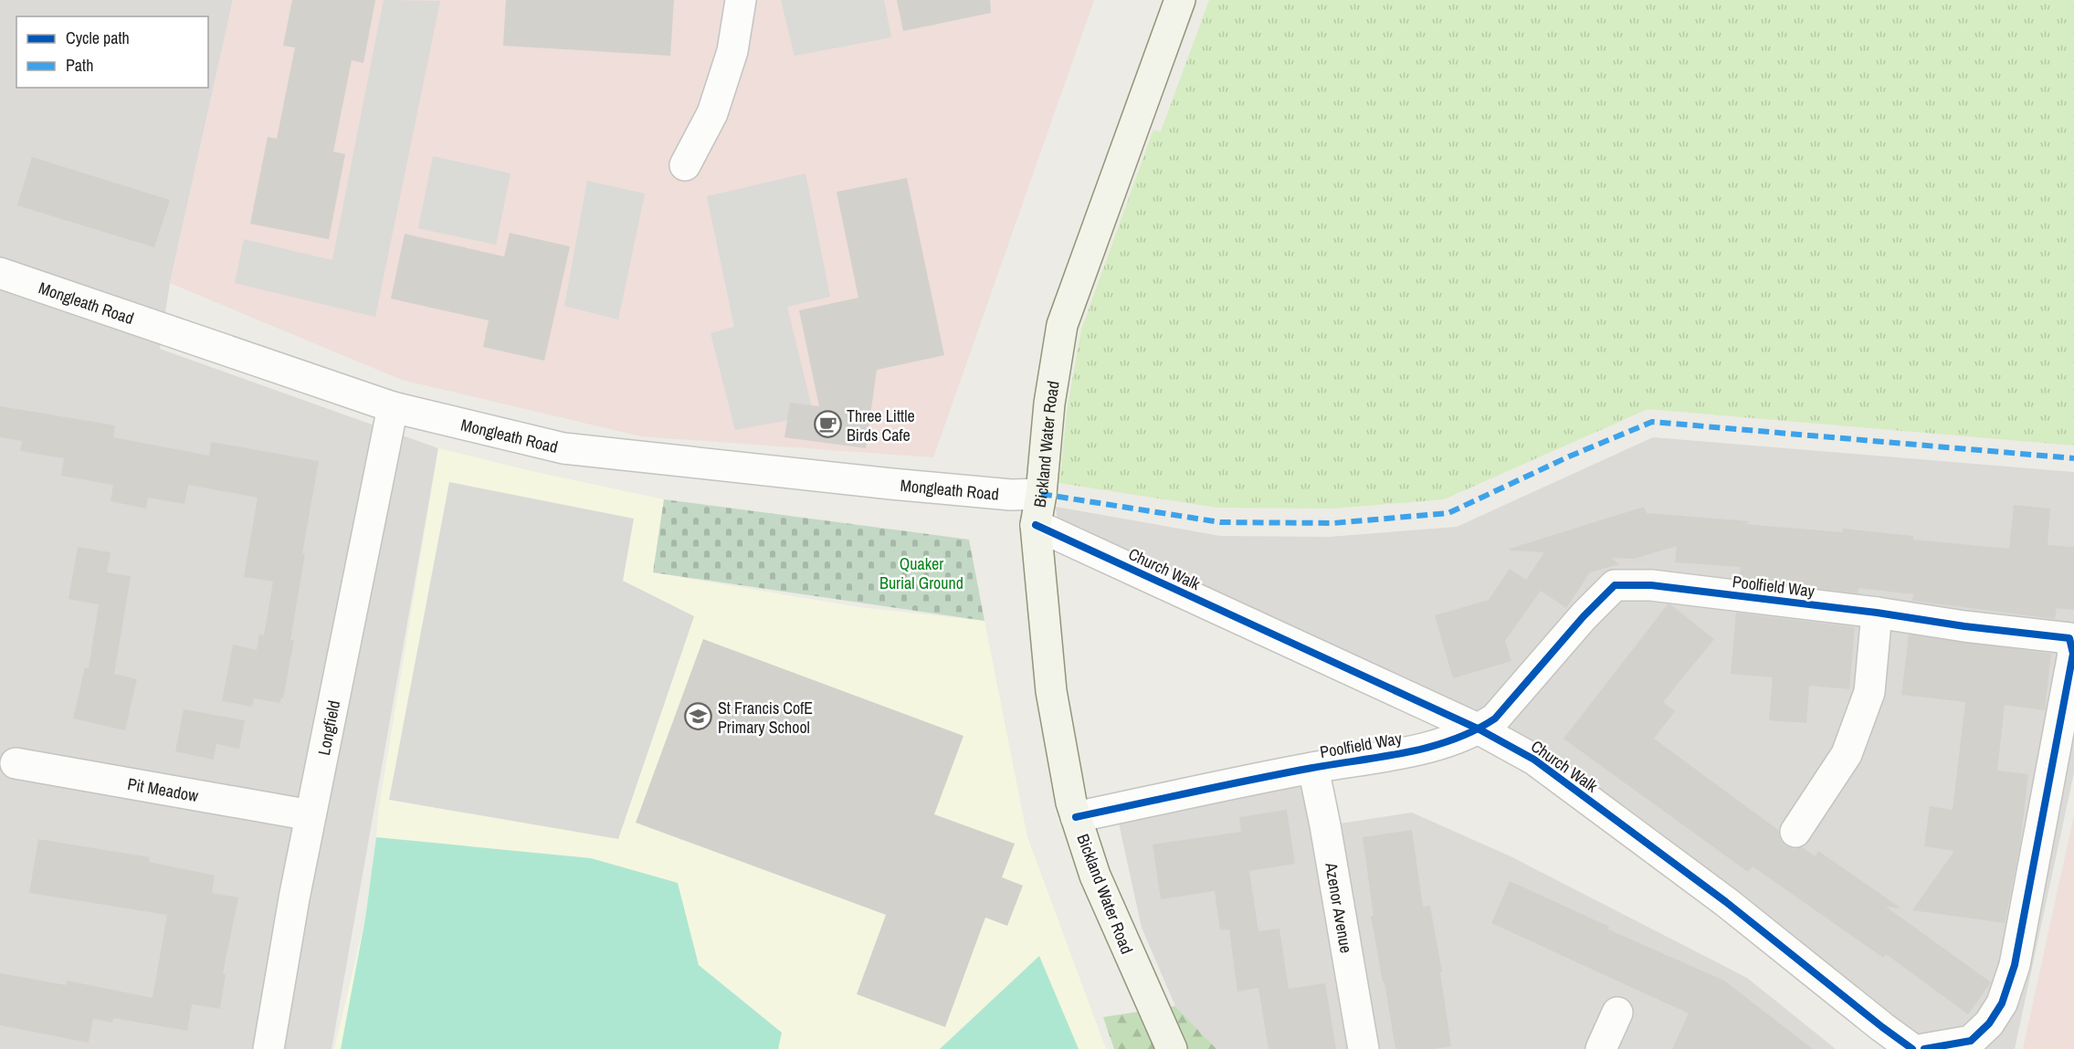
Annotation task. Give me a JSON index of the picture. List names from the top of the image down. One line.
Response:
{"streets":{"street":["Mongleath Road","Bickland Water Road","Church Walk","Poolfield Way","Longfield","Pit Meadow","Azenor Avenue"]},"crossings":[["Mongleath Road","Bickland Water Road"],["Mongleath Road","Longfield"],["Bickland Water Road","Church Walk"],["Bickland Water Road","Poolfield Way"],["Church Walk","Poolfield Way"],["Poolfield Way","Azenor Avenue"],["Longfield","Pit Meadow"]],"parks":["Quaker Burial Ground"],"places":{"cafe":["Three Little Birds Cafe"],"school or university":["St Francis CofE Primary School"]},"legend":["Cycle path","Path"]}
